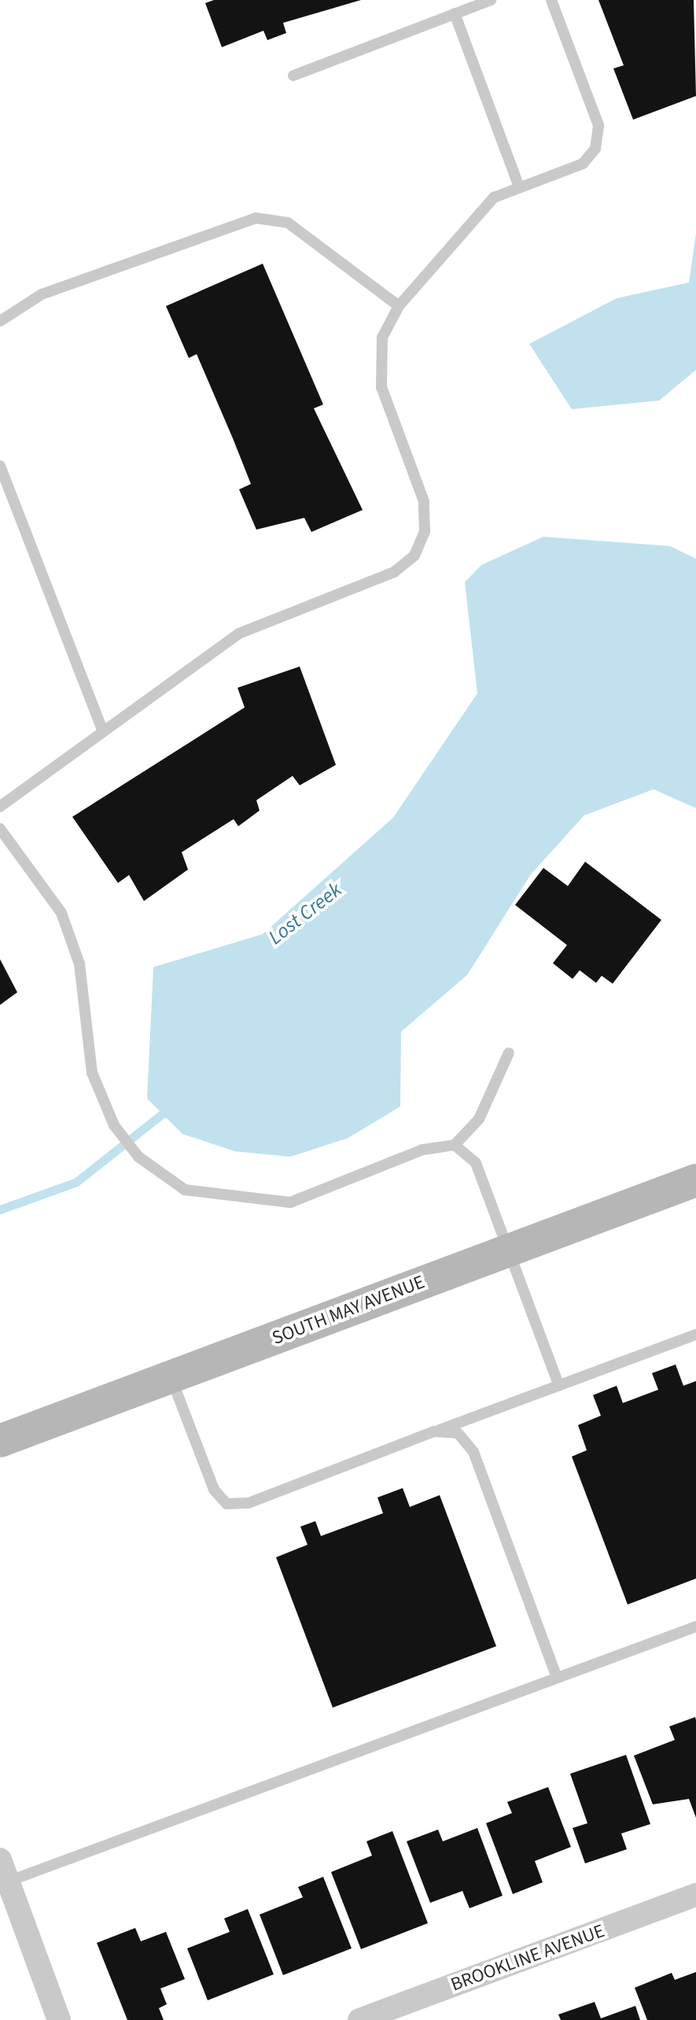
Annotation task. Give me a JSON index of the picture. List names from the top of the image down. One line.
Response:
{"streets":{"main road":["SOUTH MAY AVENUE"],"street":["BROOKLINE AVENUE"]},"water":["Lost Creek"]}
